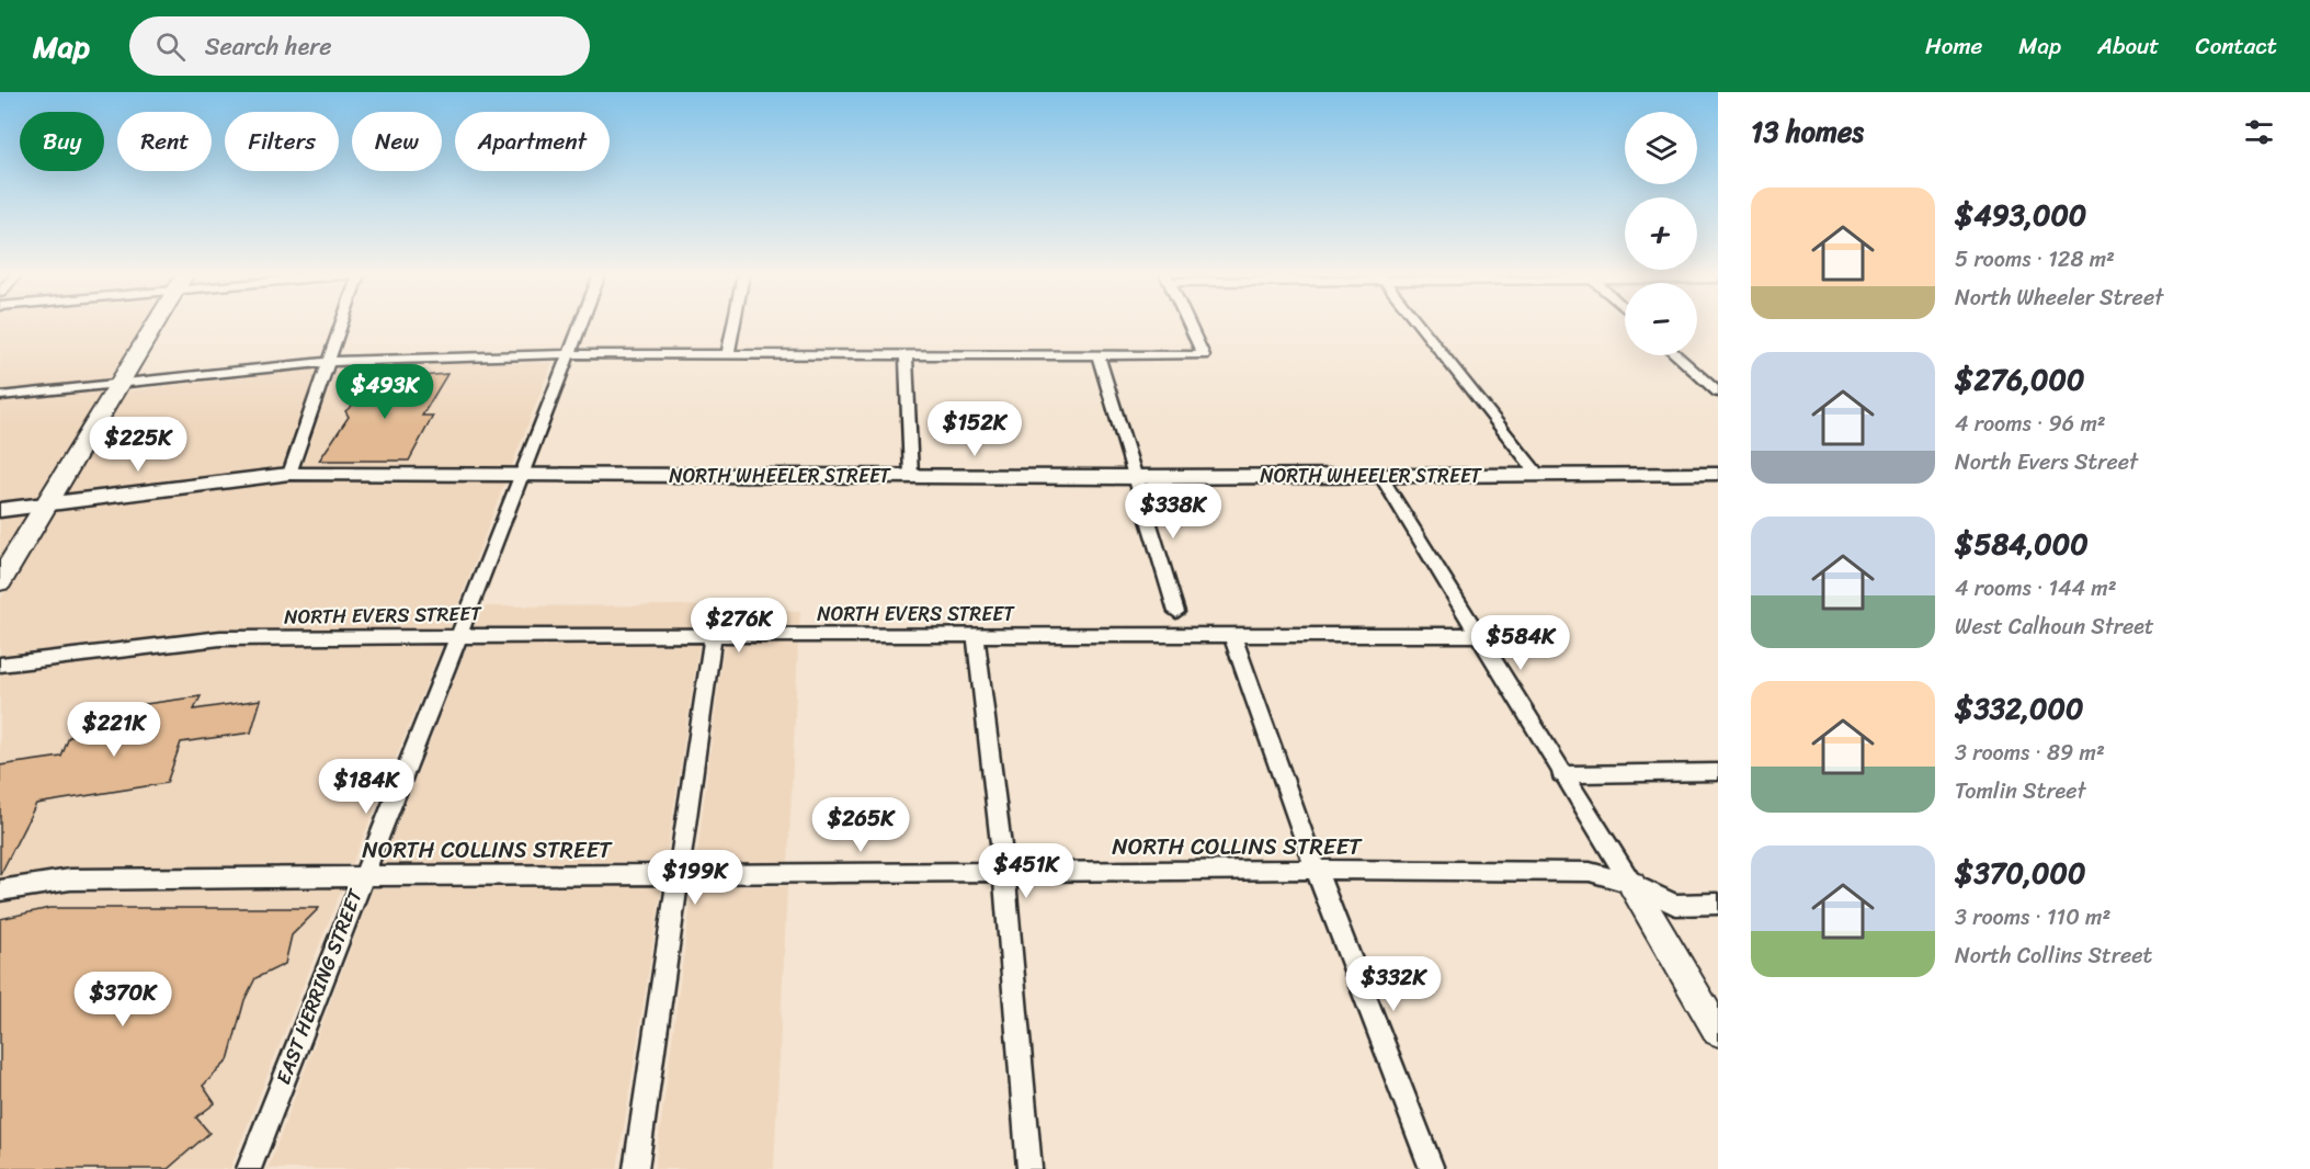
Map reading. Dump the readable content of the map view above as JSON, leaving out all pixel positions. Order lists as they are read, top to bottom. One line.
{"streets":{"main road":["NORTH WHEELER STREET"],"street":["NORTH EVERS STREET","NORTH COLLINS STREET","EAST HERRING STREET"]},"crossings":[["NORTH WHEELER STREET","EAST HERRING STREET"],["NORTH EVERS STREET","EAST HERRING STREET"],["NORTH COLLINS STREET","EAST HERRING STREET"]],"page":{"header":"Map","search":"Search here","nav":["Home","Map","About","Contact"],"heading":"13 homes","map_buttons":["+","−"],"chip":["Buy","Rent","Filters","New","Apartment"],"list":[{"name":"$493,000","note":"5 rooms · 128 m² · North Wheeler Street"},{"name":"$276,000","note":"4 rooms · 96 m² · North Evers Street"},{"name":"$584,000","note":"4 rooms · 144 m² · West Calhoun Street"},{"name":"$332,000","note":"3 rooms · 89 m² · Tomlin Street"},{"name":"$370,000","note":"3 rooms · 110 m² · North Collins Street"}],"price":["$493K","$152K","$225K","$338K","$276K","$584K","$221K","$184K","$265K","$451K","$199K","$332K","$370K"]}}
